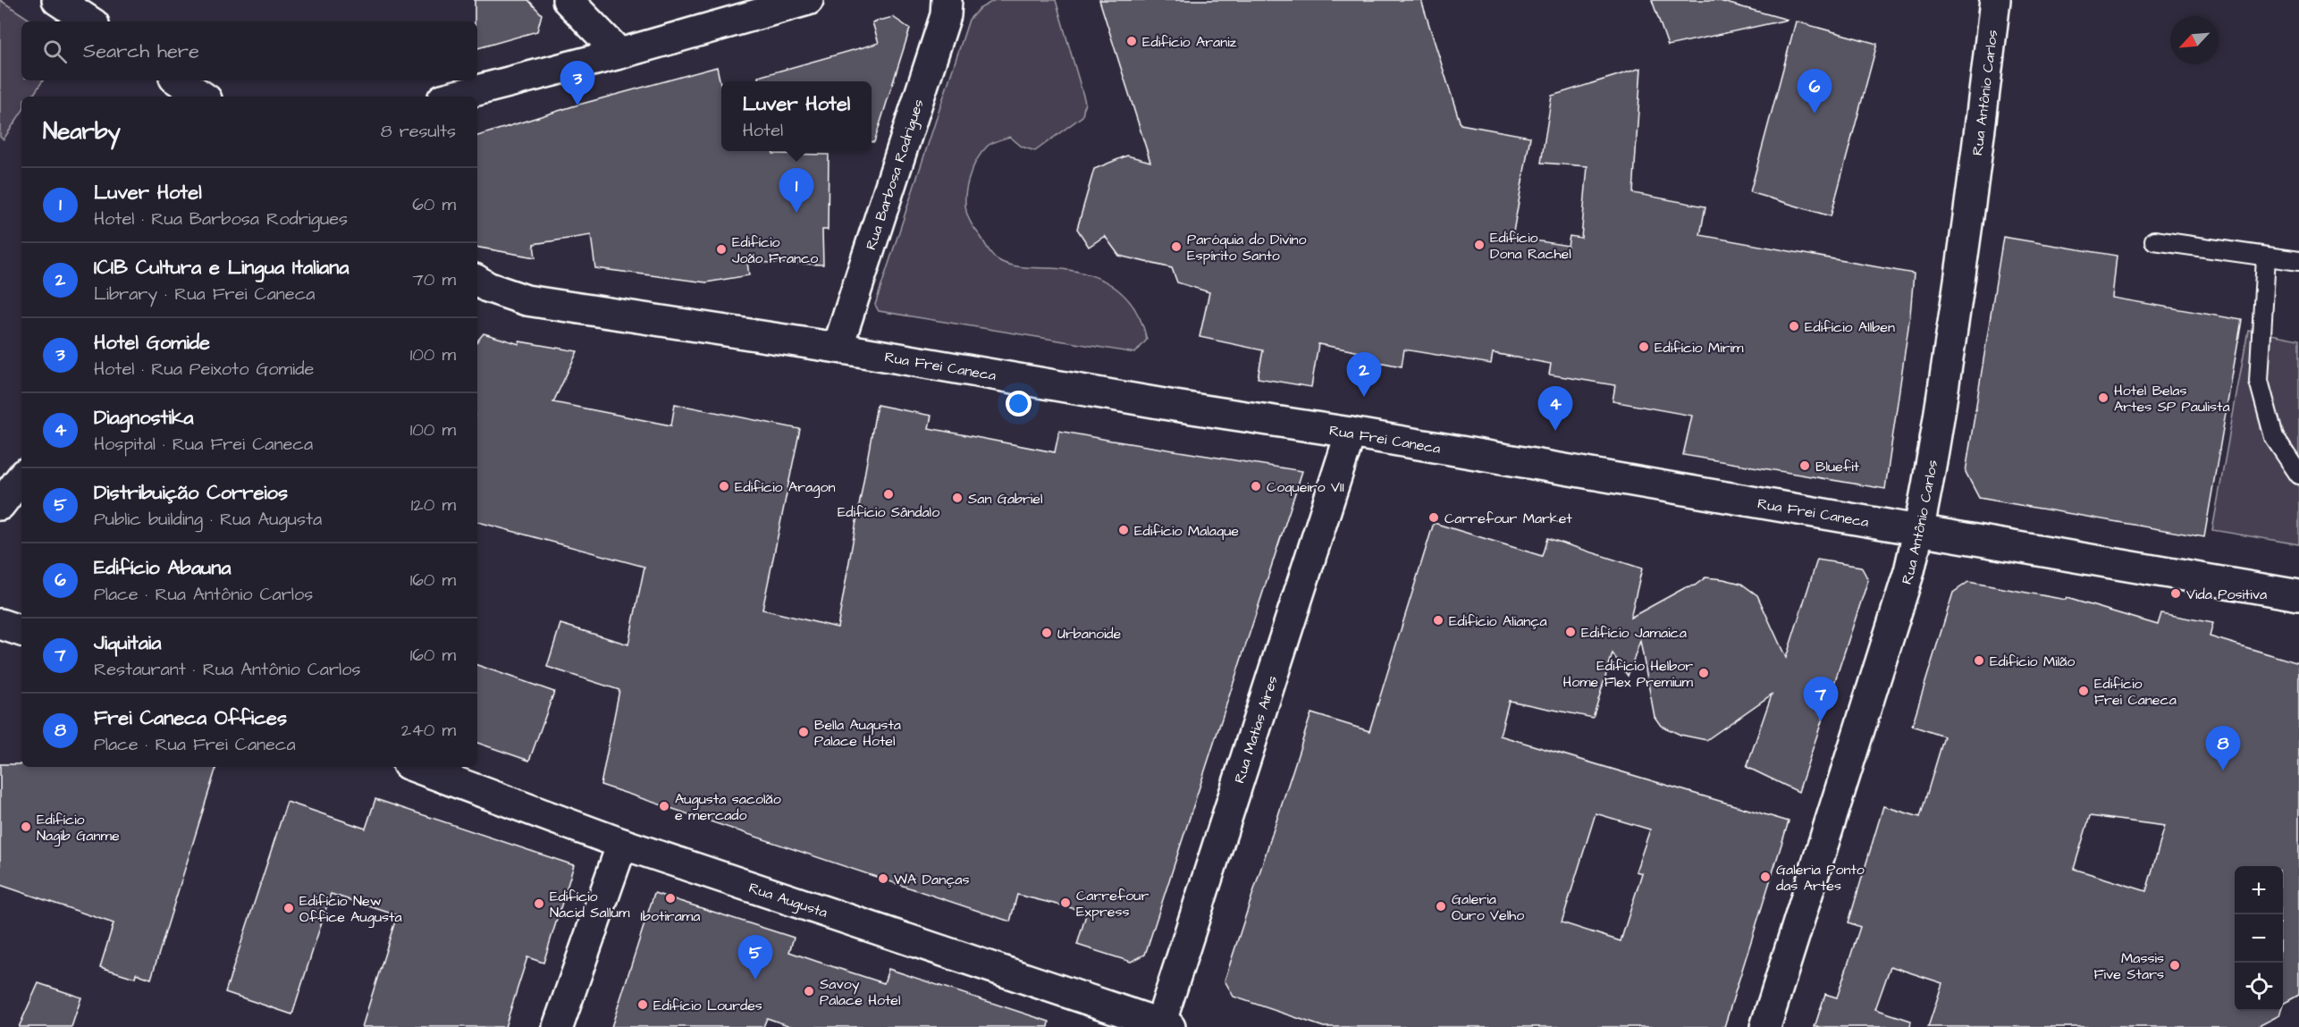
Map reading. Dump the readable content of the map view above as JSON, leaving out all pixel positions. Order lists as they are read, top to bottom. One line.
{"streets":{"street":["Rua Antônio Carlos","Rua Barbosa Rodrigues","Rua Frei Caneca","Rua Matias Aires","Rua Augusta"]},"crossings":[["Rua Antônio Carlos","Rua Frei Caneca"],["Rua Barbosa Rodrigues","Rua Frei Caneca"],["Rua Frei Caneca","Rua Matias Aires"],["Rua Matias Aires","Rua Augusta"]],"places":["Edifício Araniz","Edifício Dona Rachel","Paróquia do Divino Espírito Santo","Edifício João Franco","Edifício Allben","Edifício Mirim","Hotel Belas Artes SP Paulista","Bluefit","Edifício Aragon","Coqueiro VII","Edifício Sândalo","San Gabriel","Carrefour Market","Edifício Malaque","Vida Positiva","Edifício Aliança","Edifício Jamaica","Urbanoide","Edifício Milão","Edifício Helbor Home Flex Premium","Edifício Frei Caneca","Bella Augusta Palace Hotel","Augusta sacolão e mercado","Edifício Nagib Ganme","Galeria Ponto das Artes","WA Danças","Ibotirama","Carrefour Express","Edifício Nacid Sallum","Galeria Ouro Velho","Edifício New Office Augusta","Massis Five Stars","Savoy Palace Hotel","Edifício Lourdes"],"north":"bottom left","page":{"search":"Search here","pins":["3","6","1","2","4","7","8","5"],"popup":["Luver Hotel","Hotel"],"heading":["Nearby","8 results"],"list":[{"mark":"1","name":"Luver Hotel","note":"Hotel · Rua Barbosa Rodrigues","value":"60 m"},{"mark":"2","name":"ICIB Cultura e Lingua Italiana","note":"Library · Rua Frei Caneca","value":"70 m"},{"mark":"3","name":"Hotel Gomide","note":"Hotel · Rua Peixoto Gomide","value":"100 m"},{"mark":"4","name":"Diagnostika","note":"Hospital · Rua Frei Caneca","value":"100 m"},{"mark":"5","name":"Distribuição Correios","note":"Public building · Rua Augusta","value":"120 m"},{"mark":"6","name":"Edifício Abauna","note":"Place · Rua Antônio Carlos","value":"160 m"},{"mark":"7","name":"Jiquitaia","note":"Restaurant · Rua Antônio Carlos","value":"160 m"},{"mark":"8","name":"Frei Caneca Offices","note":"Place · Rua Frei Caneca","value":"240 m"}],"map_buttons":["+","−"]}}
